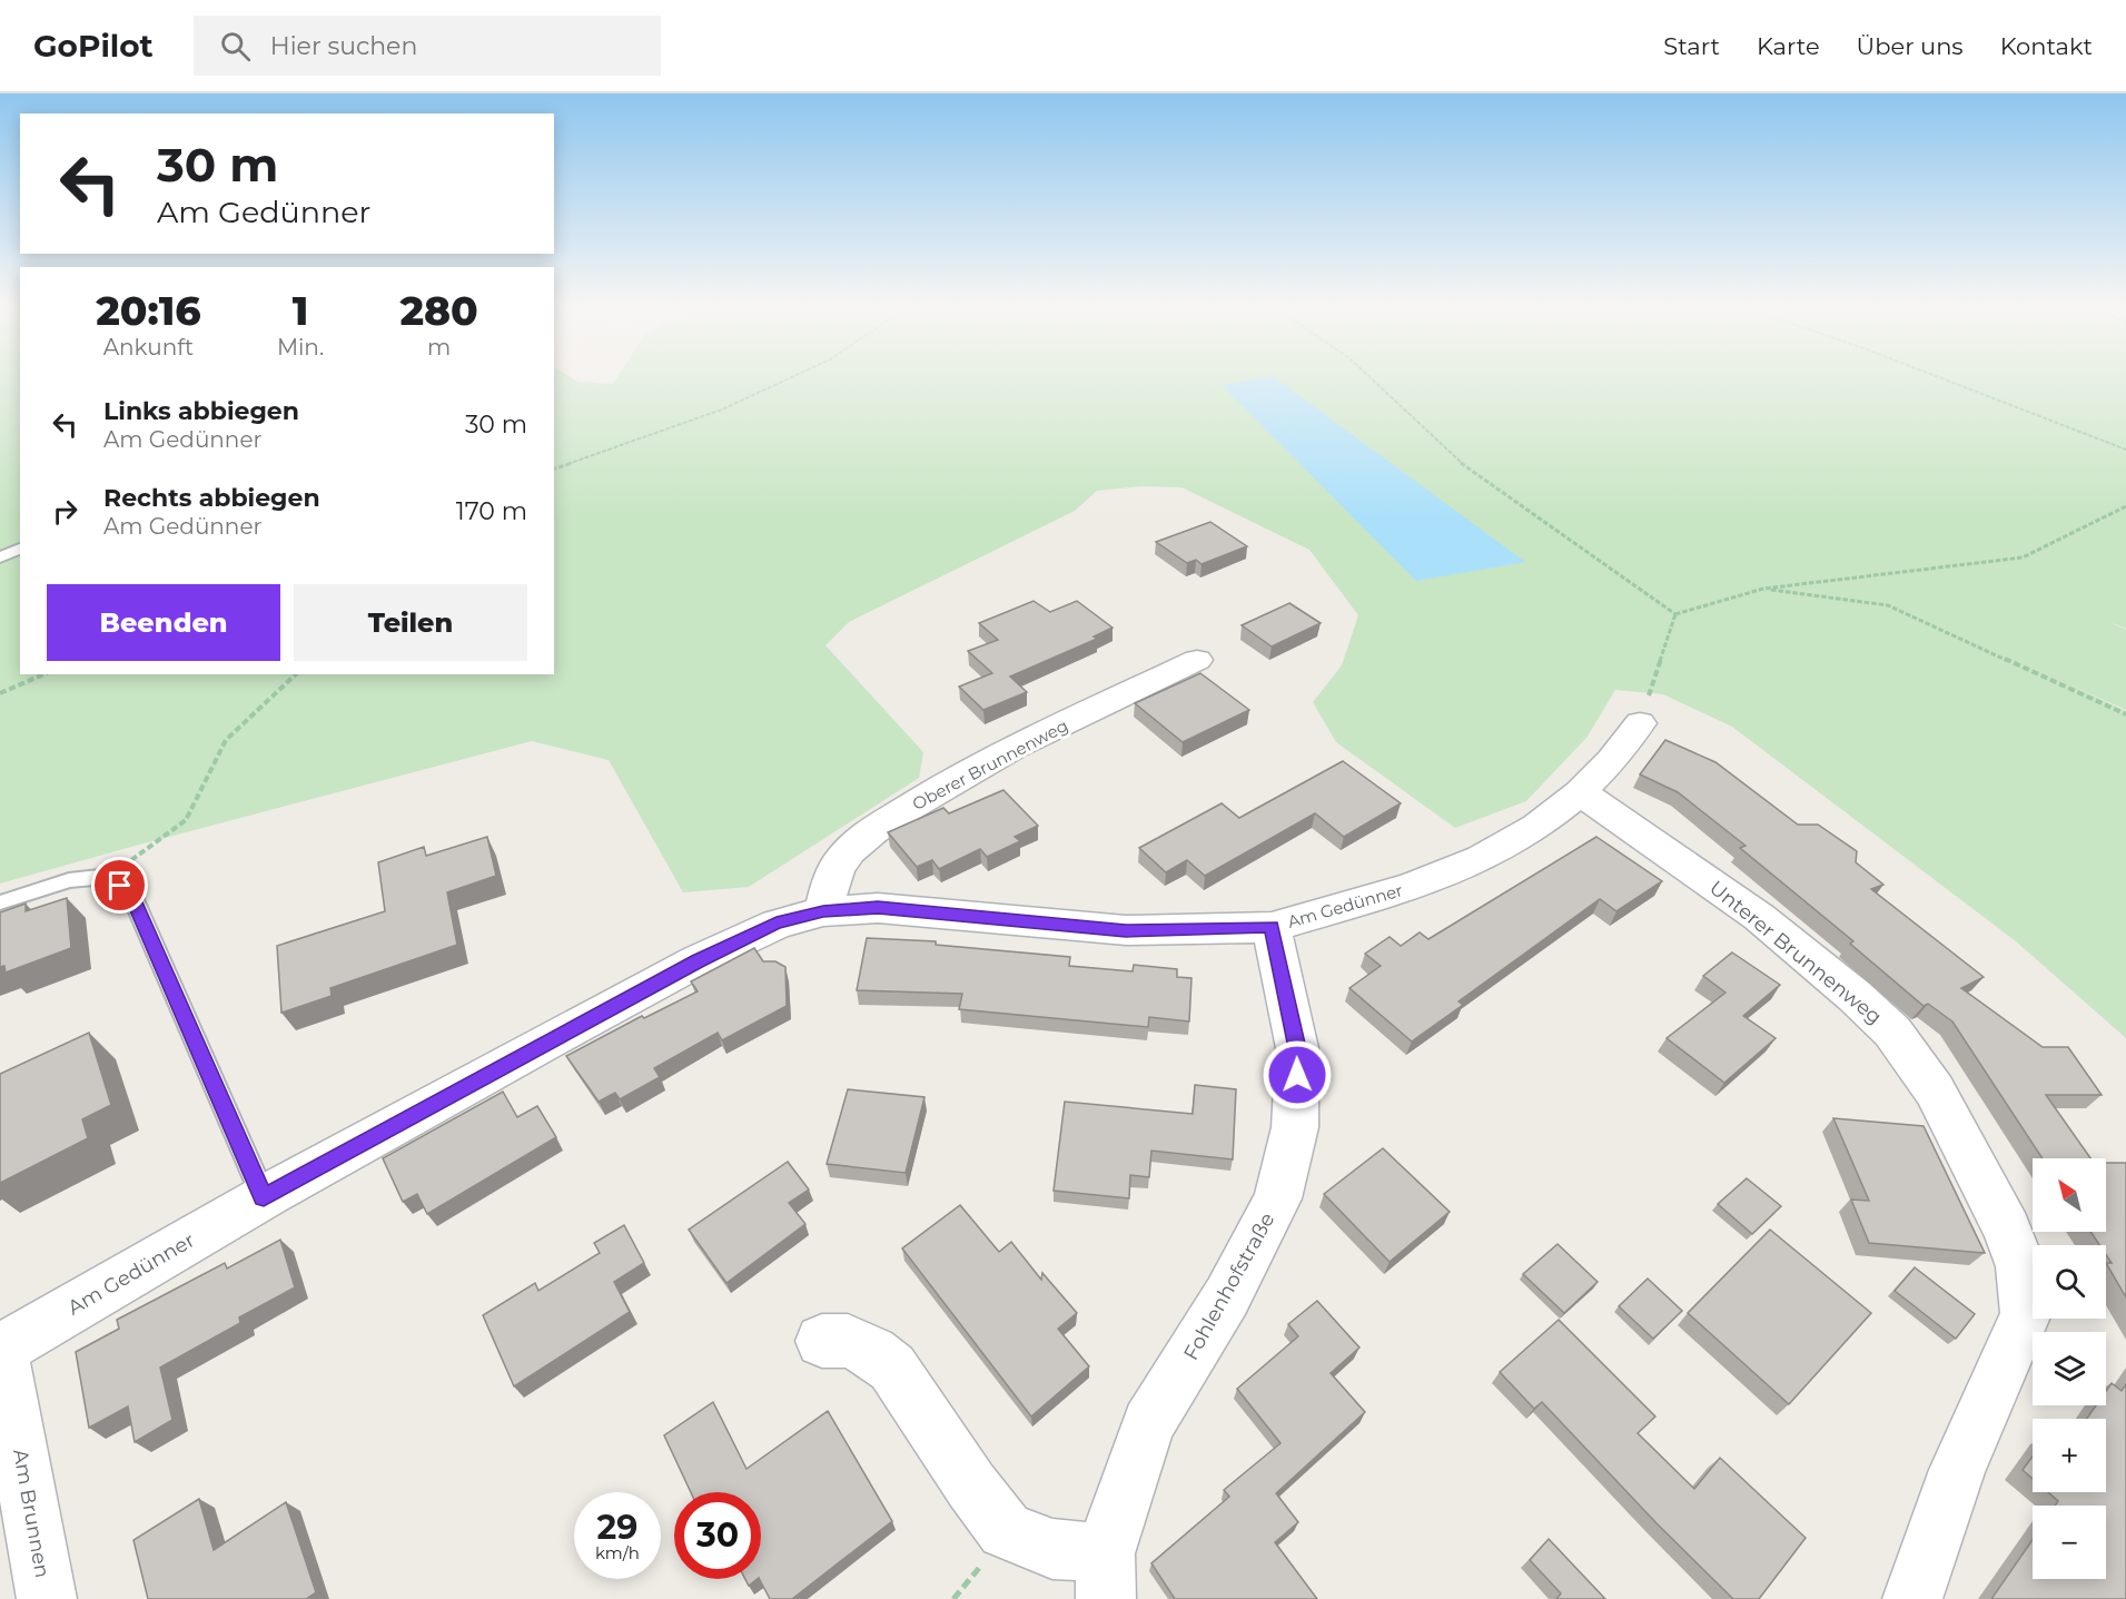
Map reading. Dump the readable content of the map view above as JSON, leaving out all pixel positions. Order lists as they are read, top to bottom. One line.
{"streets":{"street":["Oberer Brunnenweg","Am Gedünner","Unterer Brunnenweg","Fohlenhofstraße","Am Brunnen"]},"crossings":[["Oberer Brunnenweg","Am Gedünner"],["Am Gedünner","Unterer Brunnenweg"],["Am Gedünner","Fohlenhofstraße"],["Am Gedünner","Am Brunnen"]],"north":"top left","page":{"header":"GoPilot","search":"Hier suchen","nav":["Start","Karte","Über uns","Kontakt"],"turn":["30 m","Am Gedünner"],"eta":["20:16","Ankunft","1","Min.","280","m"],"list":[{"name":"Links abbiegen","note":"Am Gedünner","value":"30 m"},{"name":"Rechts abbiegen","note":"Am Gedünner","value":"170 m"}],"buttons":["Beenden","Teilen"],"map_buttons":["+","−"],"speed":"29 km/h","limit":"30"}}
